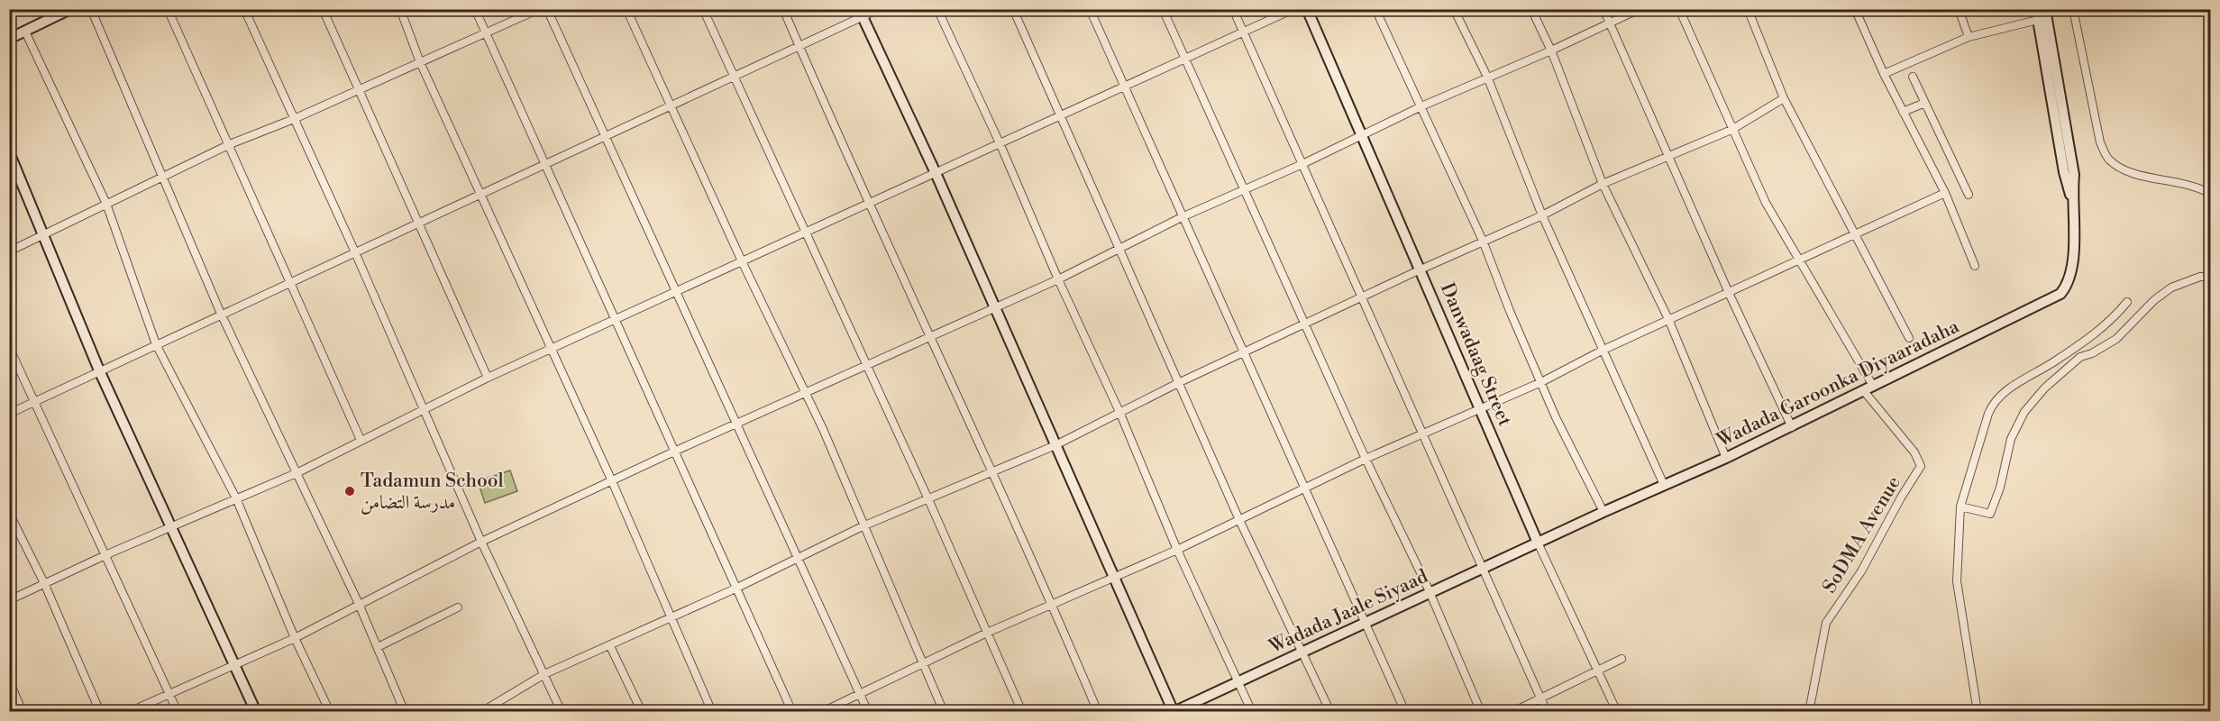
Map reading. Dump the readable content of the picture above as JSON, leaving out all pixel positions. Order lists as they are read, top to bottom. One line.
{"streets":{"street":["Danwadaag Street","Wadada Garoonka Diyaaradaha","SoDMA Avenue","Wadada Jaale Siyaad"]},"crossings":[["Danwadaag Street","Wadada Garoonka Diyaaradaha"],["Danwadaag Street","Wadada Jaale Siyaad"],["Wadada Garoonka Diyaaradaha","SoDMA Avenue"],["Wadada Garoonka Diyaaradaha","Wadada Jaale Siyaad"]],"places":["Tadamun School مدرسة التضامن"]}
